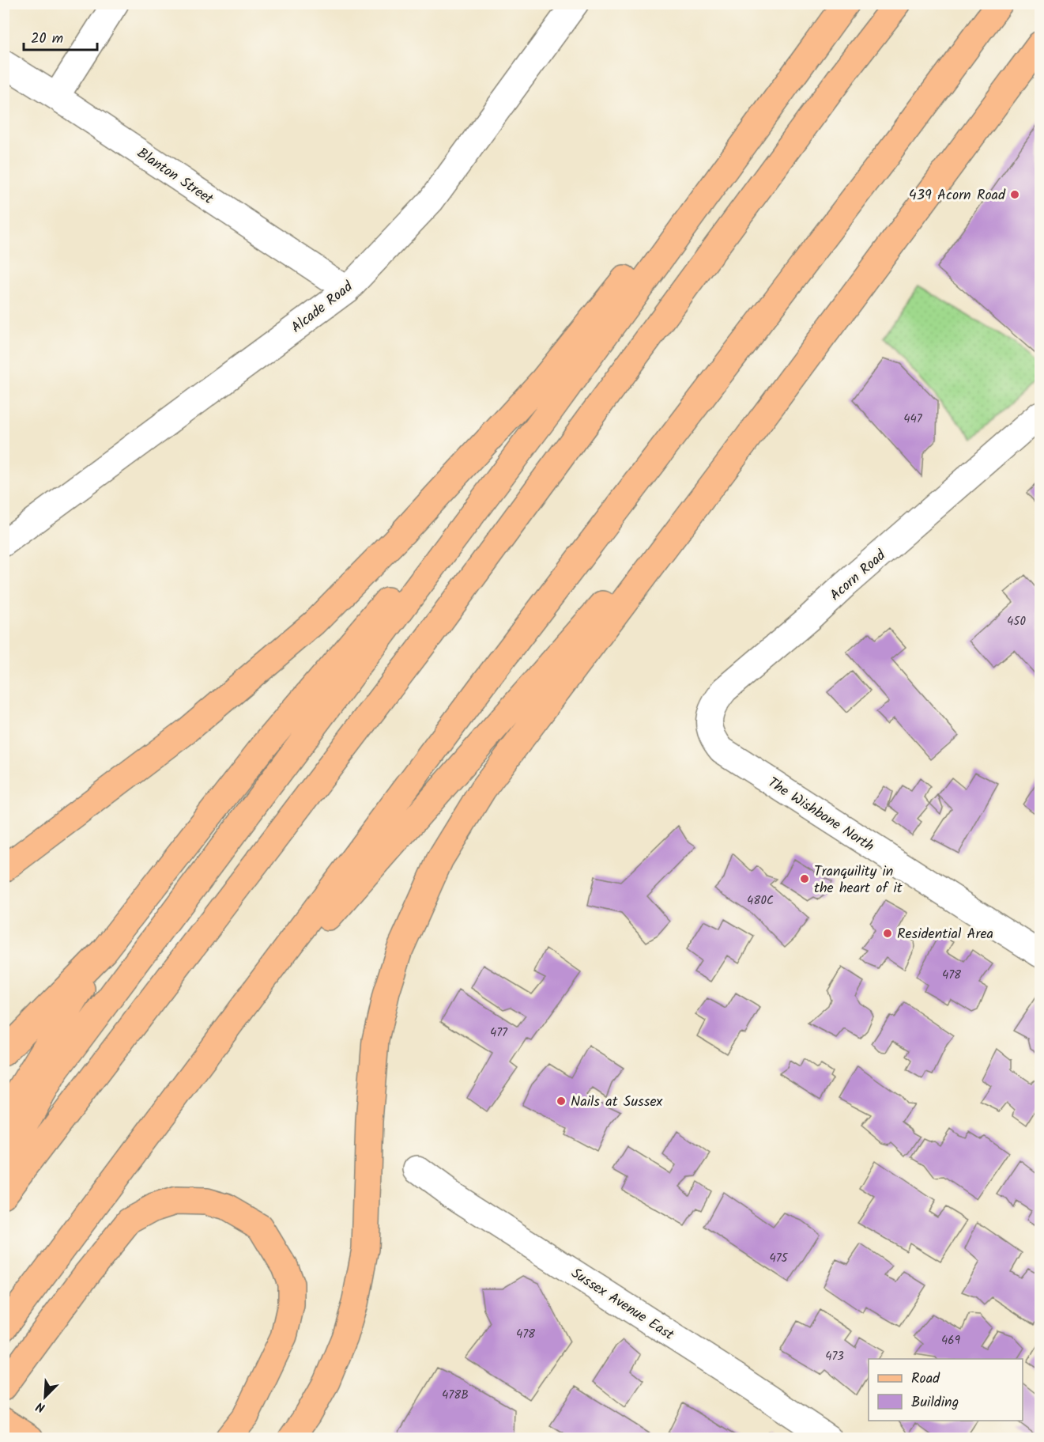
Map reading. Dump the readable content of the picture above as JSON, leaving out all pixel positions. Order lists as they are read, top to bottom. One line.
{"streets":{"street":["Blanton Street","Alcade Road","Acorn Road","The Wishbone North","Sussex Avenue East"]},"crossings":[["Blanton Street","Alcade Road"],["Acorn Road","The Wishbone North"]],"places":["439 Acorn Road","Tranquility in the heart of it","Residential Area","Nails at Sussex"],"house_numbers":["447","450","480C","478","477","475","478","469","473","478B"],"legend":["Road","Building"],"scale_bar":"20 m","north":"bottom left"}
